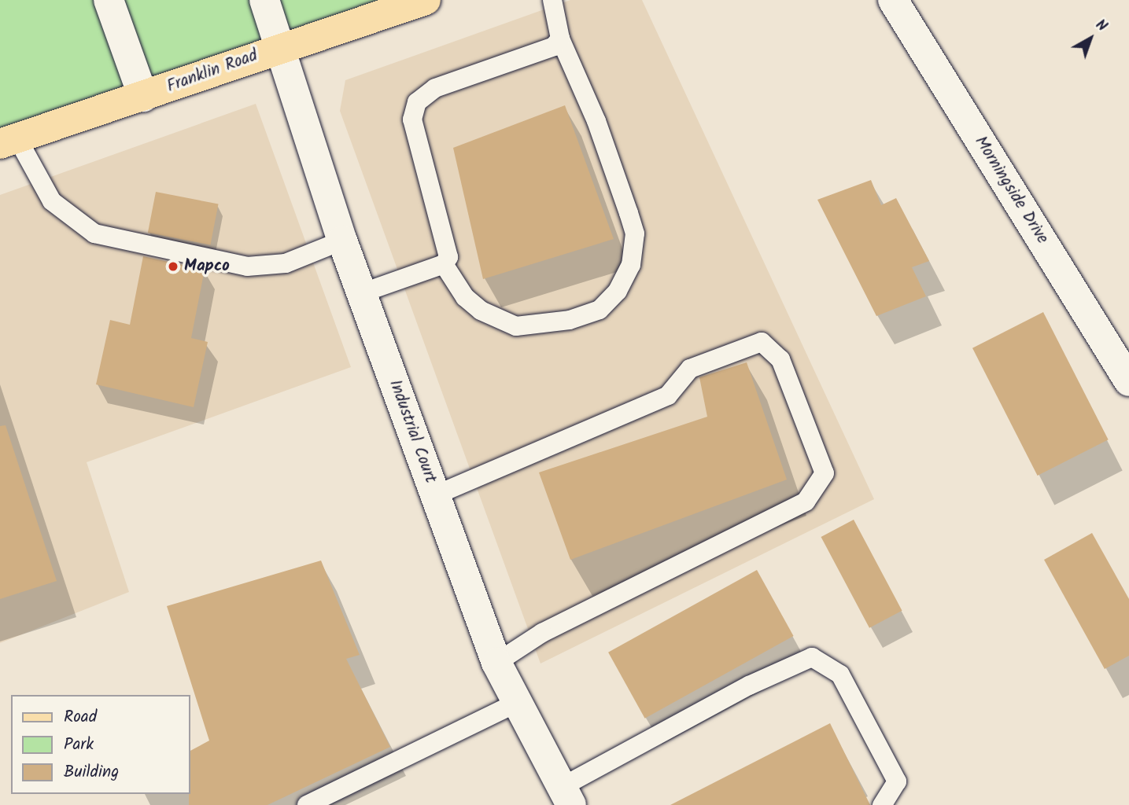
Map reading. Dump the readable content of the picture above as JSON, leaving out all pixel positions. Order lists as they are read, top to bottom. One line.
{"streets":{"main road":["Franklin Road"],"street":["Morningside Drive","Industrial Court"]},"crossings":[["Franklin Road","Industrial Court"]],"places":["Mapco"],"legend":["Road","Park","Building"],"north":"top right"}
